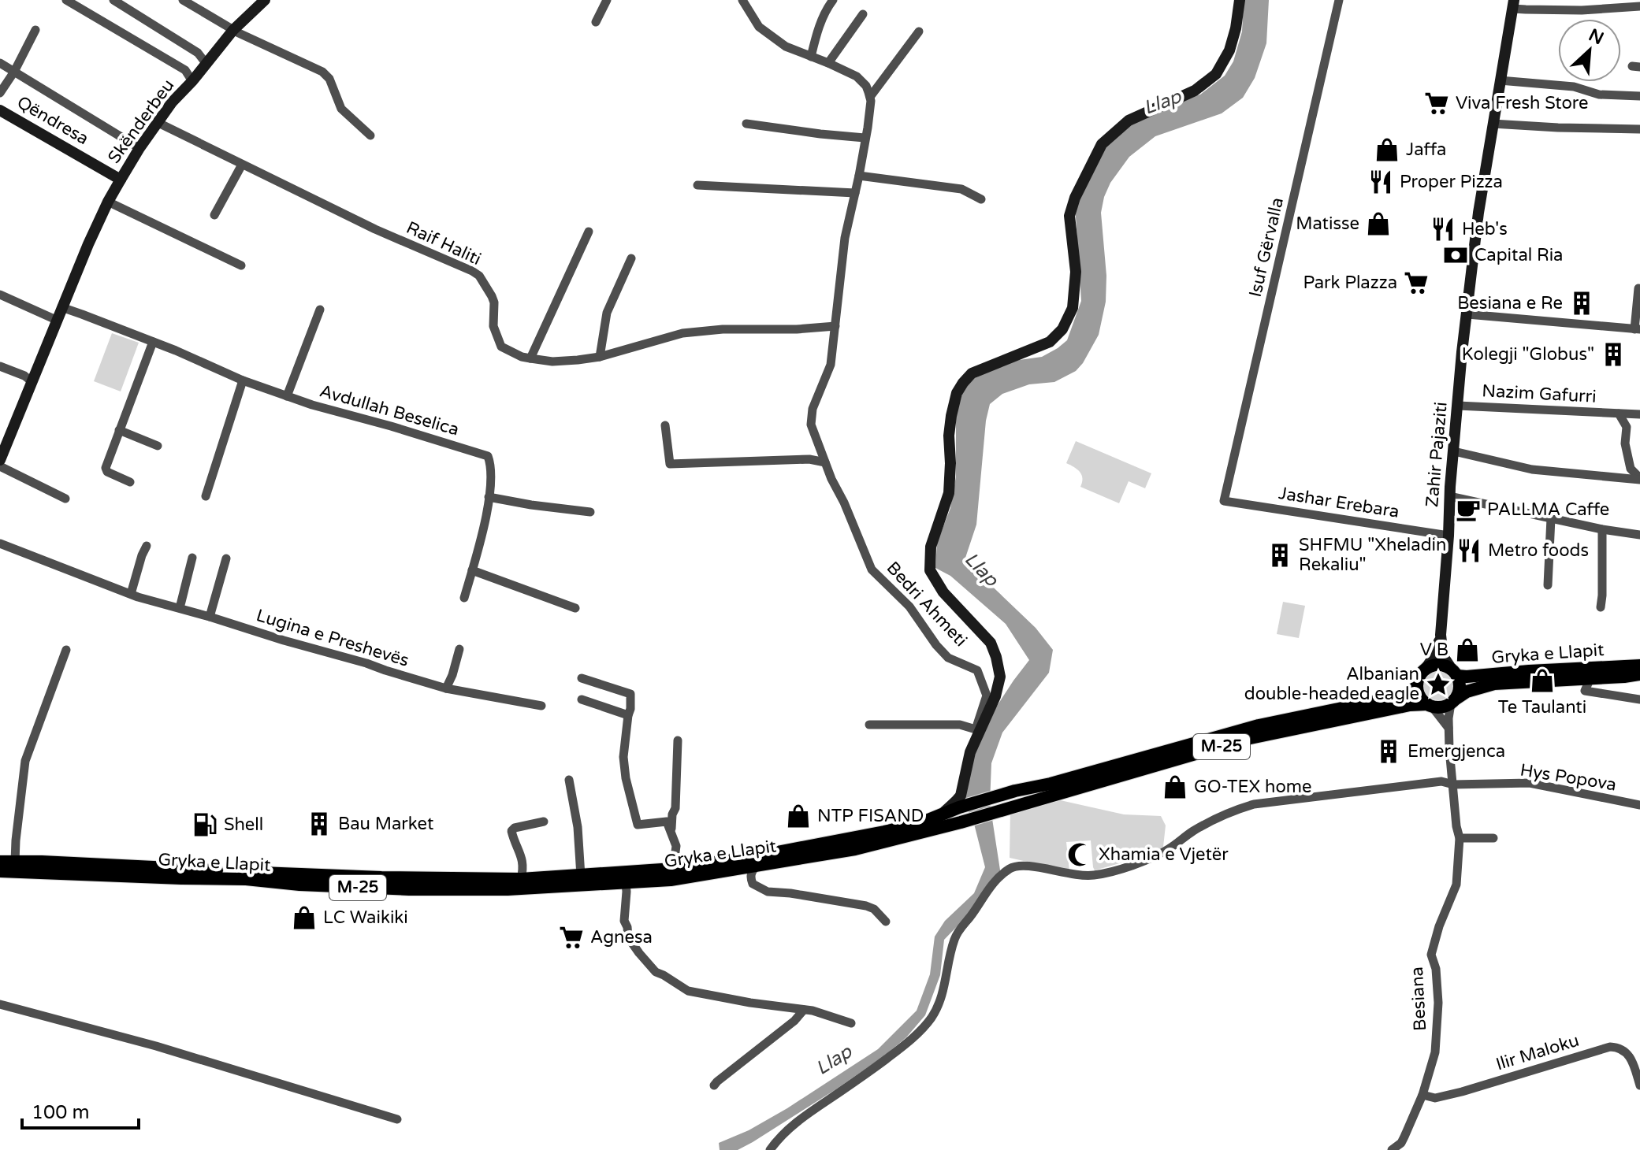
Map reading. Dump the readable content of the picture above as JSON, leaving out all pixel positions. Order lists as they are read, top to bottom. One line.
{"streets":{"main road":["Qëndresa","Skënderbeu","Zahir Pajaziti","Gryka e Llapit","M-25"],"street":["Raif Haliti","Isuf Gërvalla","Nazim Gafurri","Avdullah Beselica","Jashar Erebara","Bedri Ahmeti","Lugina e Preshevës","Hys Popova","Besiana","Ilir Maloku"]},"crossings":[["Qëndresa","Skënderbeu"],["Skënderbeu","Raif Haliti"],["Skënderbeu","Avdullah Beselica"],["Raif Haliti","Bedri Ahmeti"],["Isuf Gërvalla","Jashar Erebara"],["Nazim Gafurri","Zahir Pajaziti"],["Zahir Pajaziti","Jashar Erebara"],["Zahir Pajaziti","Gryka e Llapit"],["Zahir Pajaziti","M-25"],["Zahir Pajaziti","Besiana"],["Gryka e Llapit","M-25"],["Gryka e Llapit","Besiana"],["M-25","Besiana"],["Hys Popova","Besiana"],["Besiana","Ilir Maloku"]],"water":["Llap"],"places":{"supermarket":["Viva Fresh Store","Park Plazza","Agnesa"],"shop":["Jaffa","Matisse","V B","Te Taulanti","GO-TEX home","NTP FISAND","LC Waikiki"],"restaurant":["Proper Pizza","Heb's","Metro foods"],"bank":["Capital Ria"],"building":["Besiana e Re","Kolegji \"Globus\"","SHFMU \"Xheladin Rekaliu\"","Emergjenca","Bau Market"],"cafe":["PALLMA Caffe"],"place":["Albanian double-headed eagle"],"fuel station":["Shell"],"mosque":["Xhamia e Vjetër"]},"scale_bar":"100 m","north":"top right"}
